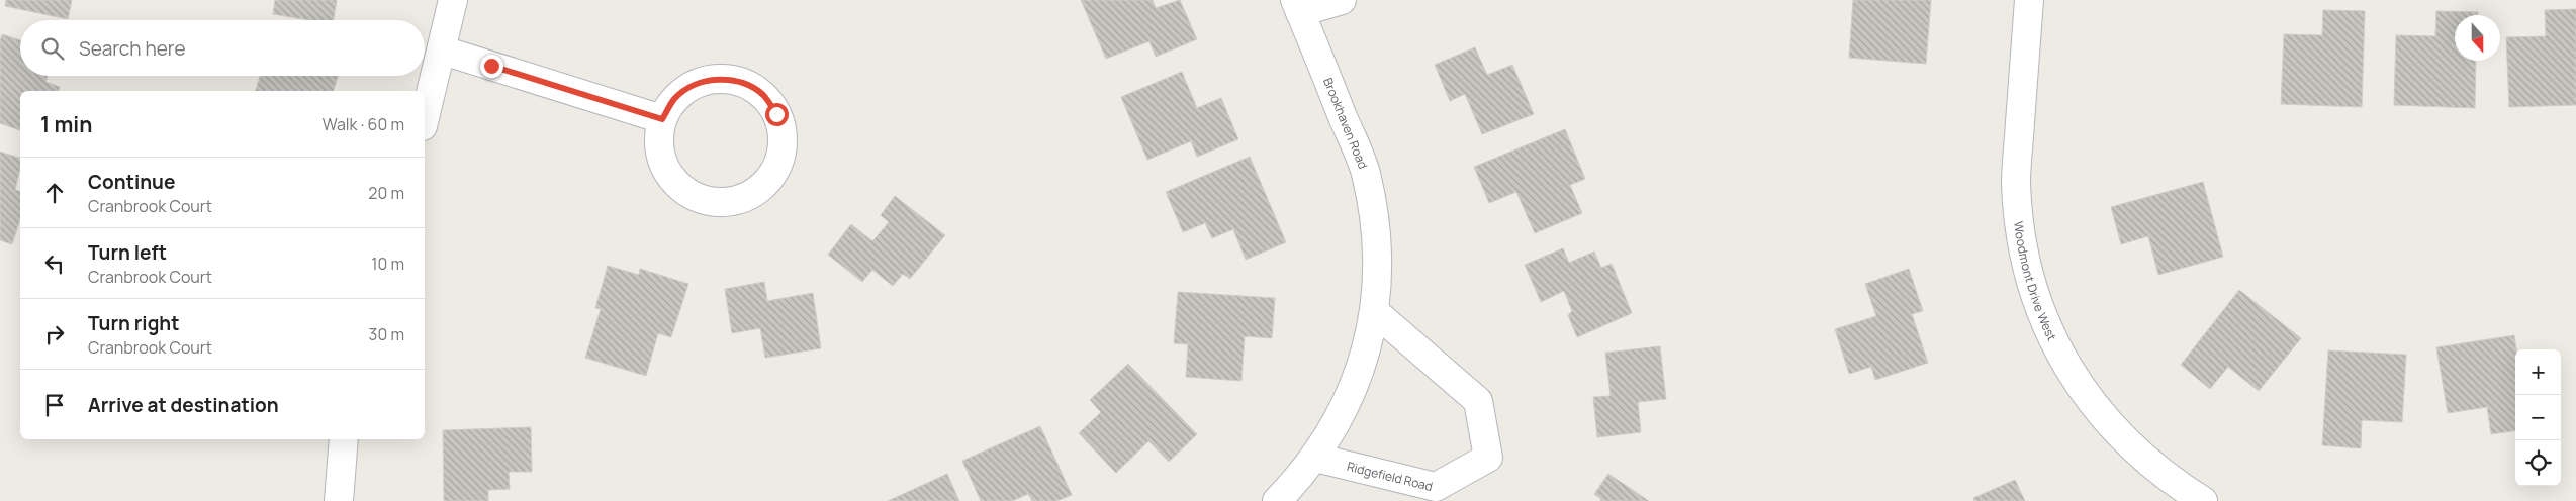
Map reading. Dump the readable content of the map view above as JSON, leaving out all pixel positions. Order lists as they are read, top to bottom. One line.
{"streets":{"street":["Brookhaven Road","Woodmont Drive West","Ridgefield Road"]},"crossings":[["Brookhaven Road","Ridgefield Road"]],"north":"bottom","page":{"search":"Search here","heading":["1 min","Walk · 60 m"],"list":[["Continue","Cranbrook Court","20 m"],["Turn left","Cranbrook Court","10 m"],["Turn right","Cranbrook Court","30 m"],"Arrive at destination"],"map_buttons":["+","−"]}}
